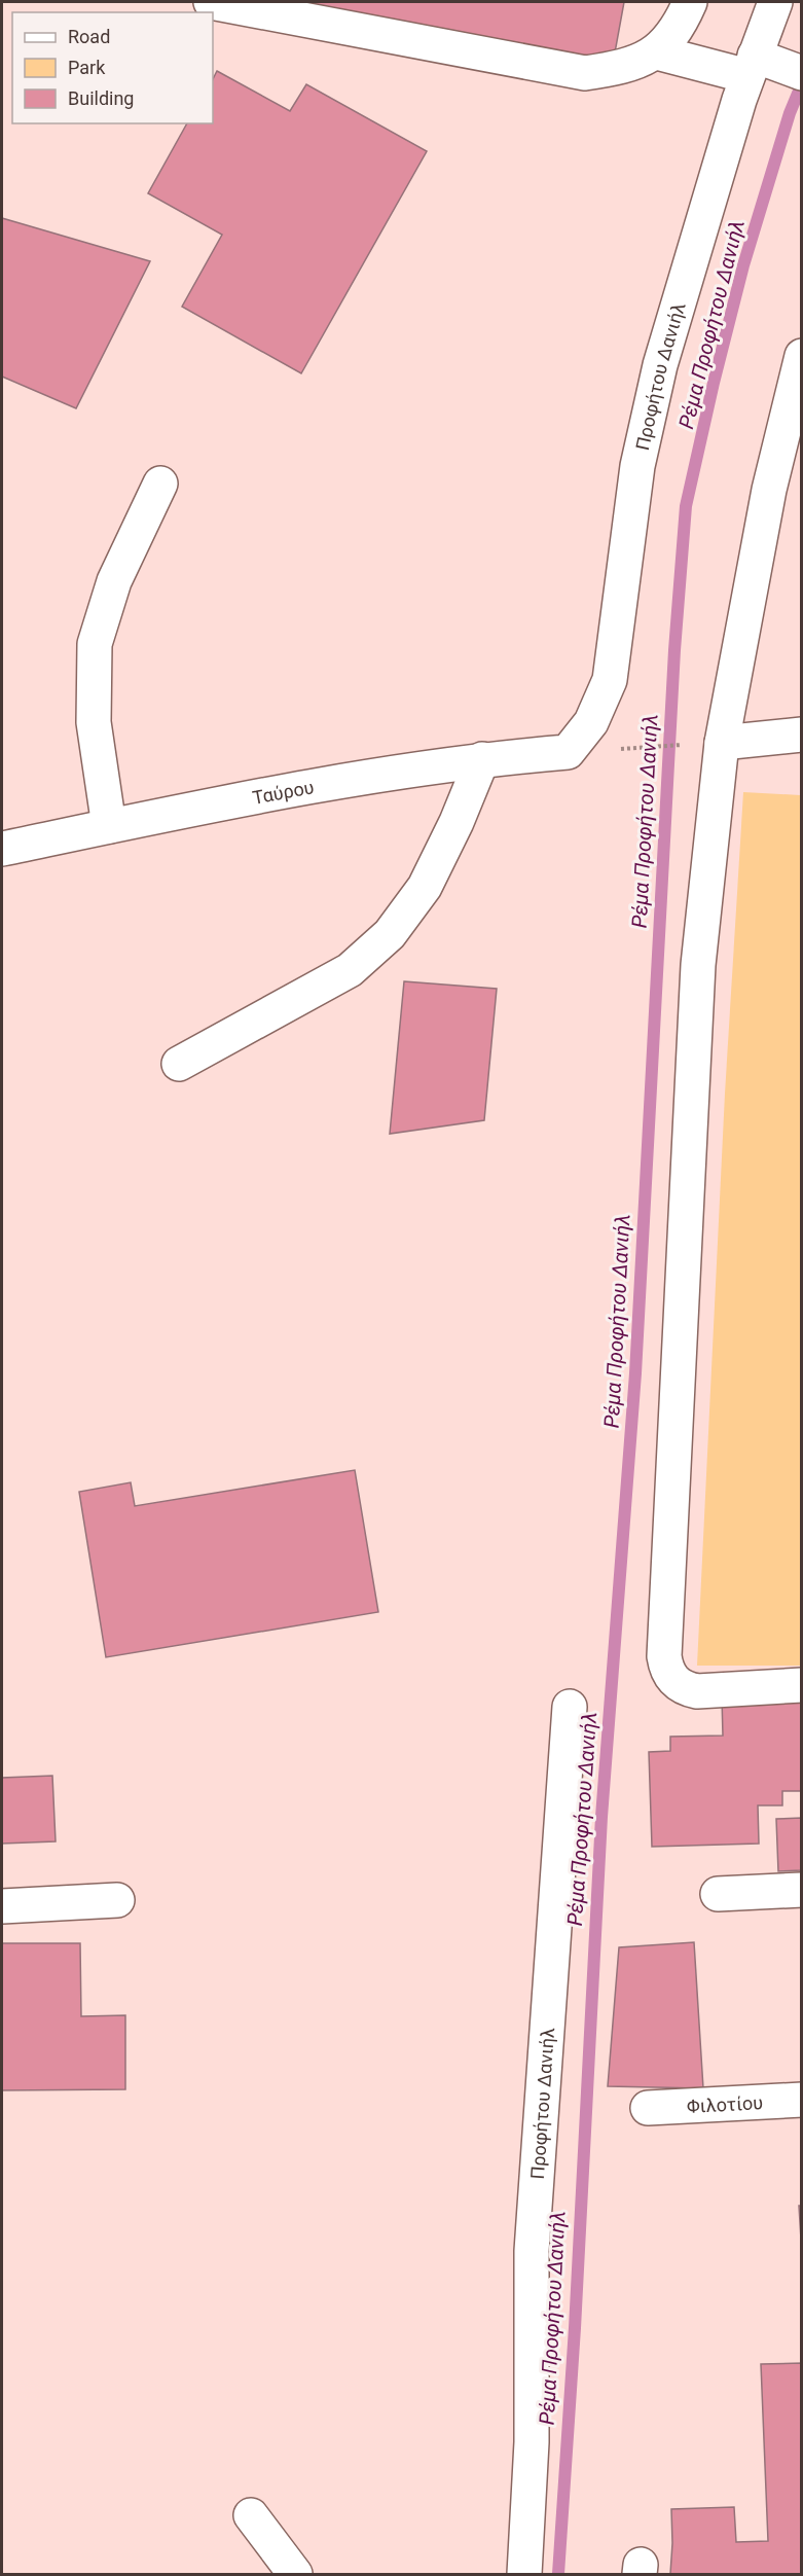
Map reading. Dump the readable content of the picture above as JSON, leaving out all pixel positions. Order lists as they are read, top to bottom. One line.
{"streets":{"street":["Προφήτου Δανιήλ","Ταύρου","Φιλοτίου"]},"crossings":[["Προφήτου Δανιήλ","Ταύρου"]],"water":["Ρέμα Προφήτου Δανιήλ"],"legend":["Road","Park","Building"]}
